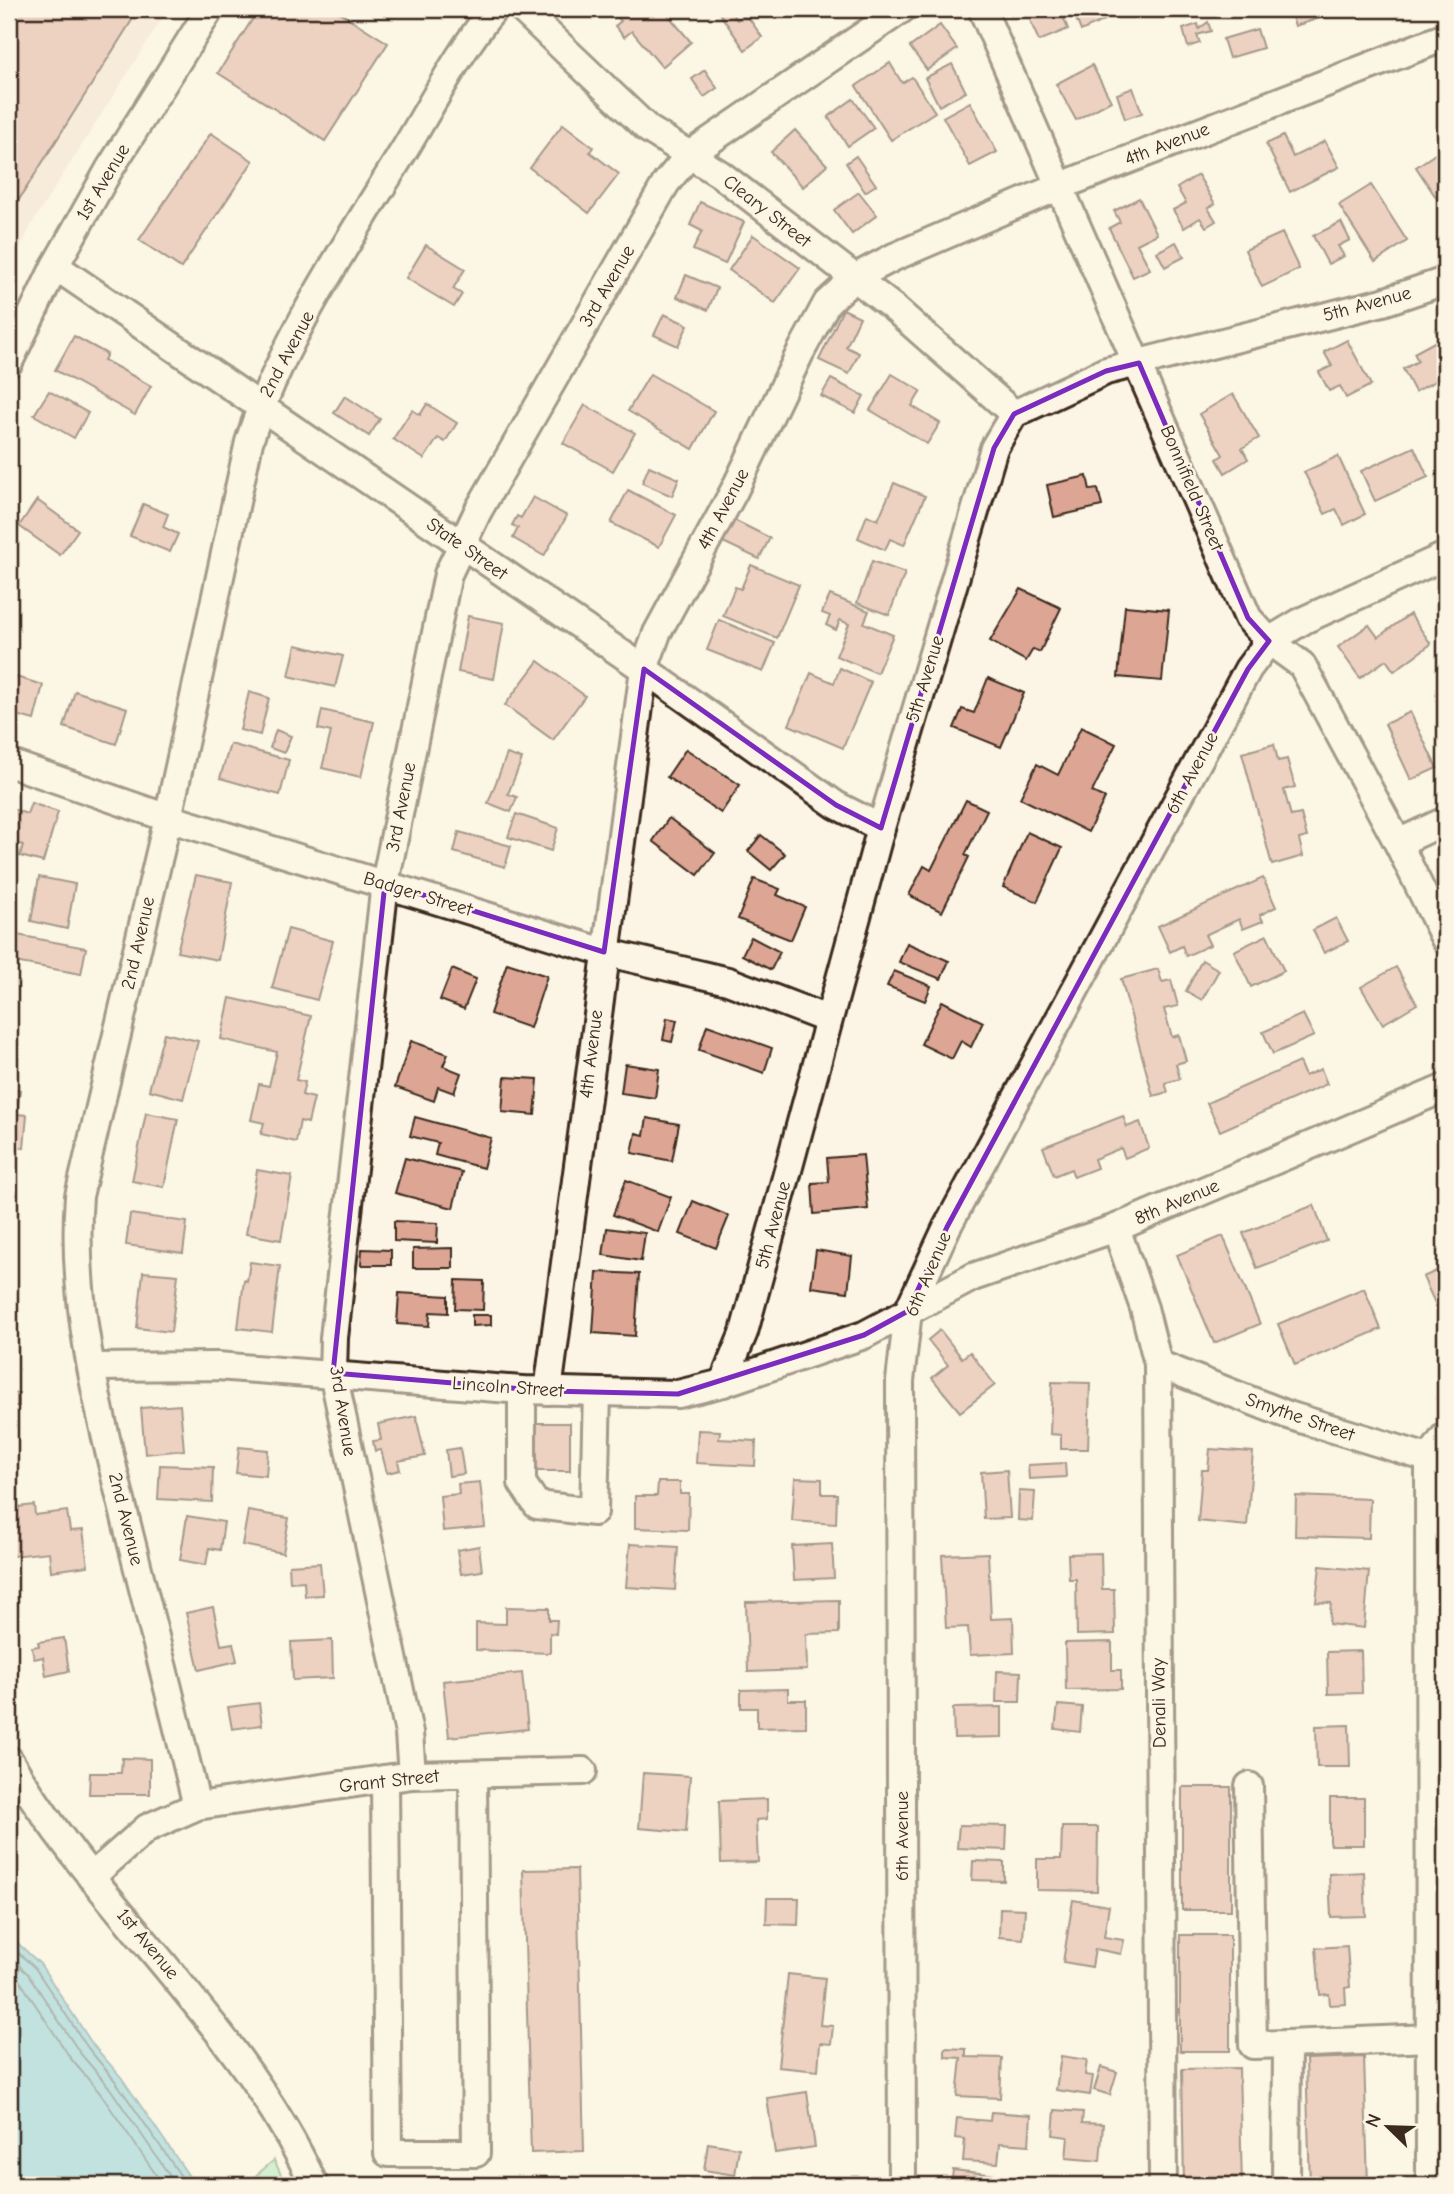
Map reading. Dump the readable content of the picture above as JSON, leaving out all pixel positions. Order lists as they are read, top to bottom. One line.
{"streets":{"street":["4th Avenue","1st Avenue","Cleary Street","3rd Avenue","5th Avenue","2nd Avenue","Bonnifield Street","State Street","6th Avenue","Badger Street","8th Avenue","Lincoln Street","Smythe Street","Denali Way","Grant Street"]},"crossings":[["4th Avenue","Cleary Street"],["4th Avenue","Bonnifield Street"],["4th Avenue","State Street"],["4th Avenue","Badger Street"],["4th Avenue","Lincoln Street"],["1st Avenue","State Street"],["Cleary Street","3rd Avenue"],["Cleary Street","5th Avenue"],["3rd Avenue","State Street"],["3rd Avenue","Badger Street"],["3rd Avenue","Lincoln Street"],["3rd Avenue","Grant Street"],["5th Avenue","Bonnifield Street"],["5th Avenue","State Street"],["5th Avenue","Badger Street"],["5th Avenue","Lincoln Street"],["2nd Avenue","State Street"],["2nd Avenue","Badger Street"],["2nd Avenue","Lincoln Street"],["2nd Avenue","Grant Street"],["Bonnifield Street","6th Avenue"],["6th Avenue","8th Avenue"],["6th Avenue","Lincoln Street"],["8th Avenue","Lincoln Street"],["8th Avenue","Denali Way"],["Smythe Street","Denali Way"]],"north":"top left"}
